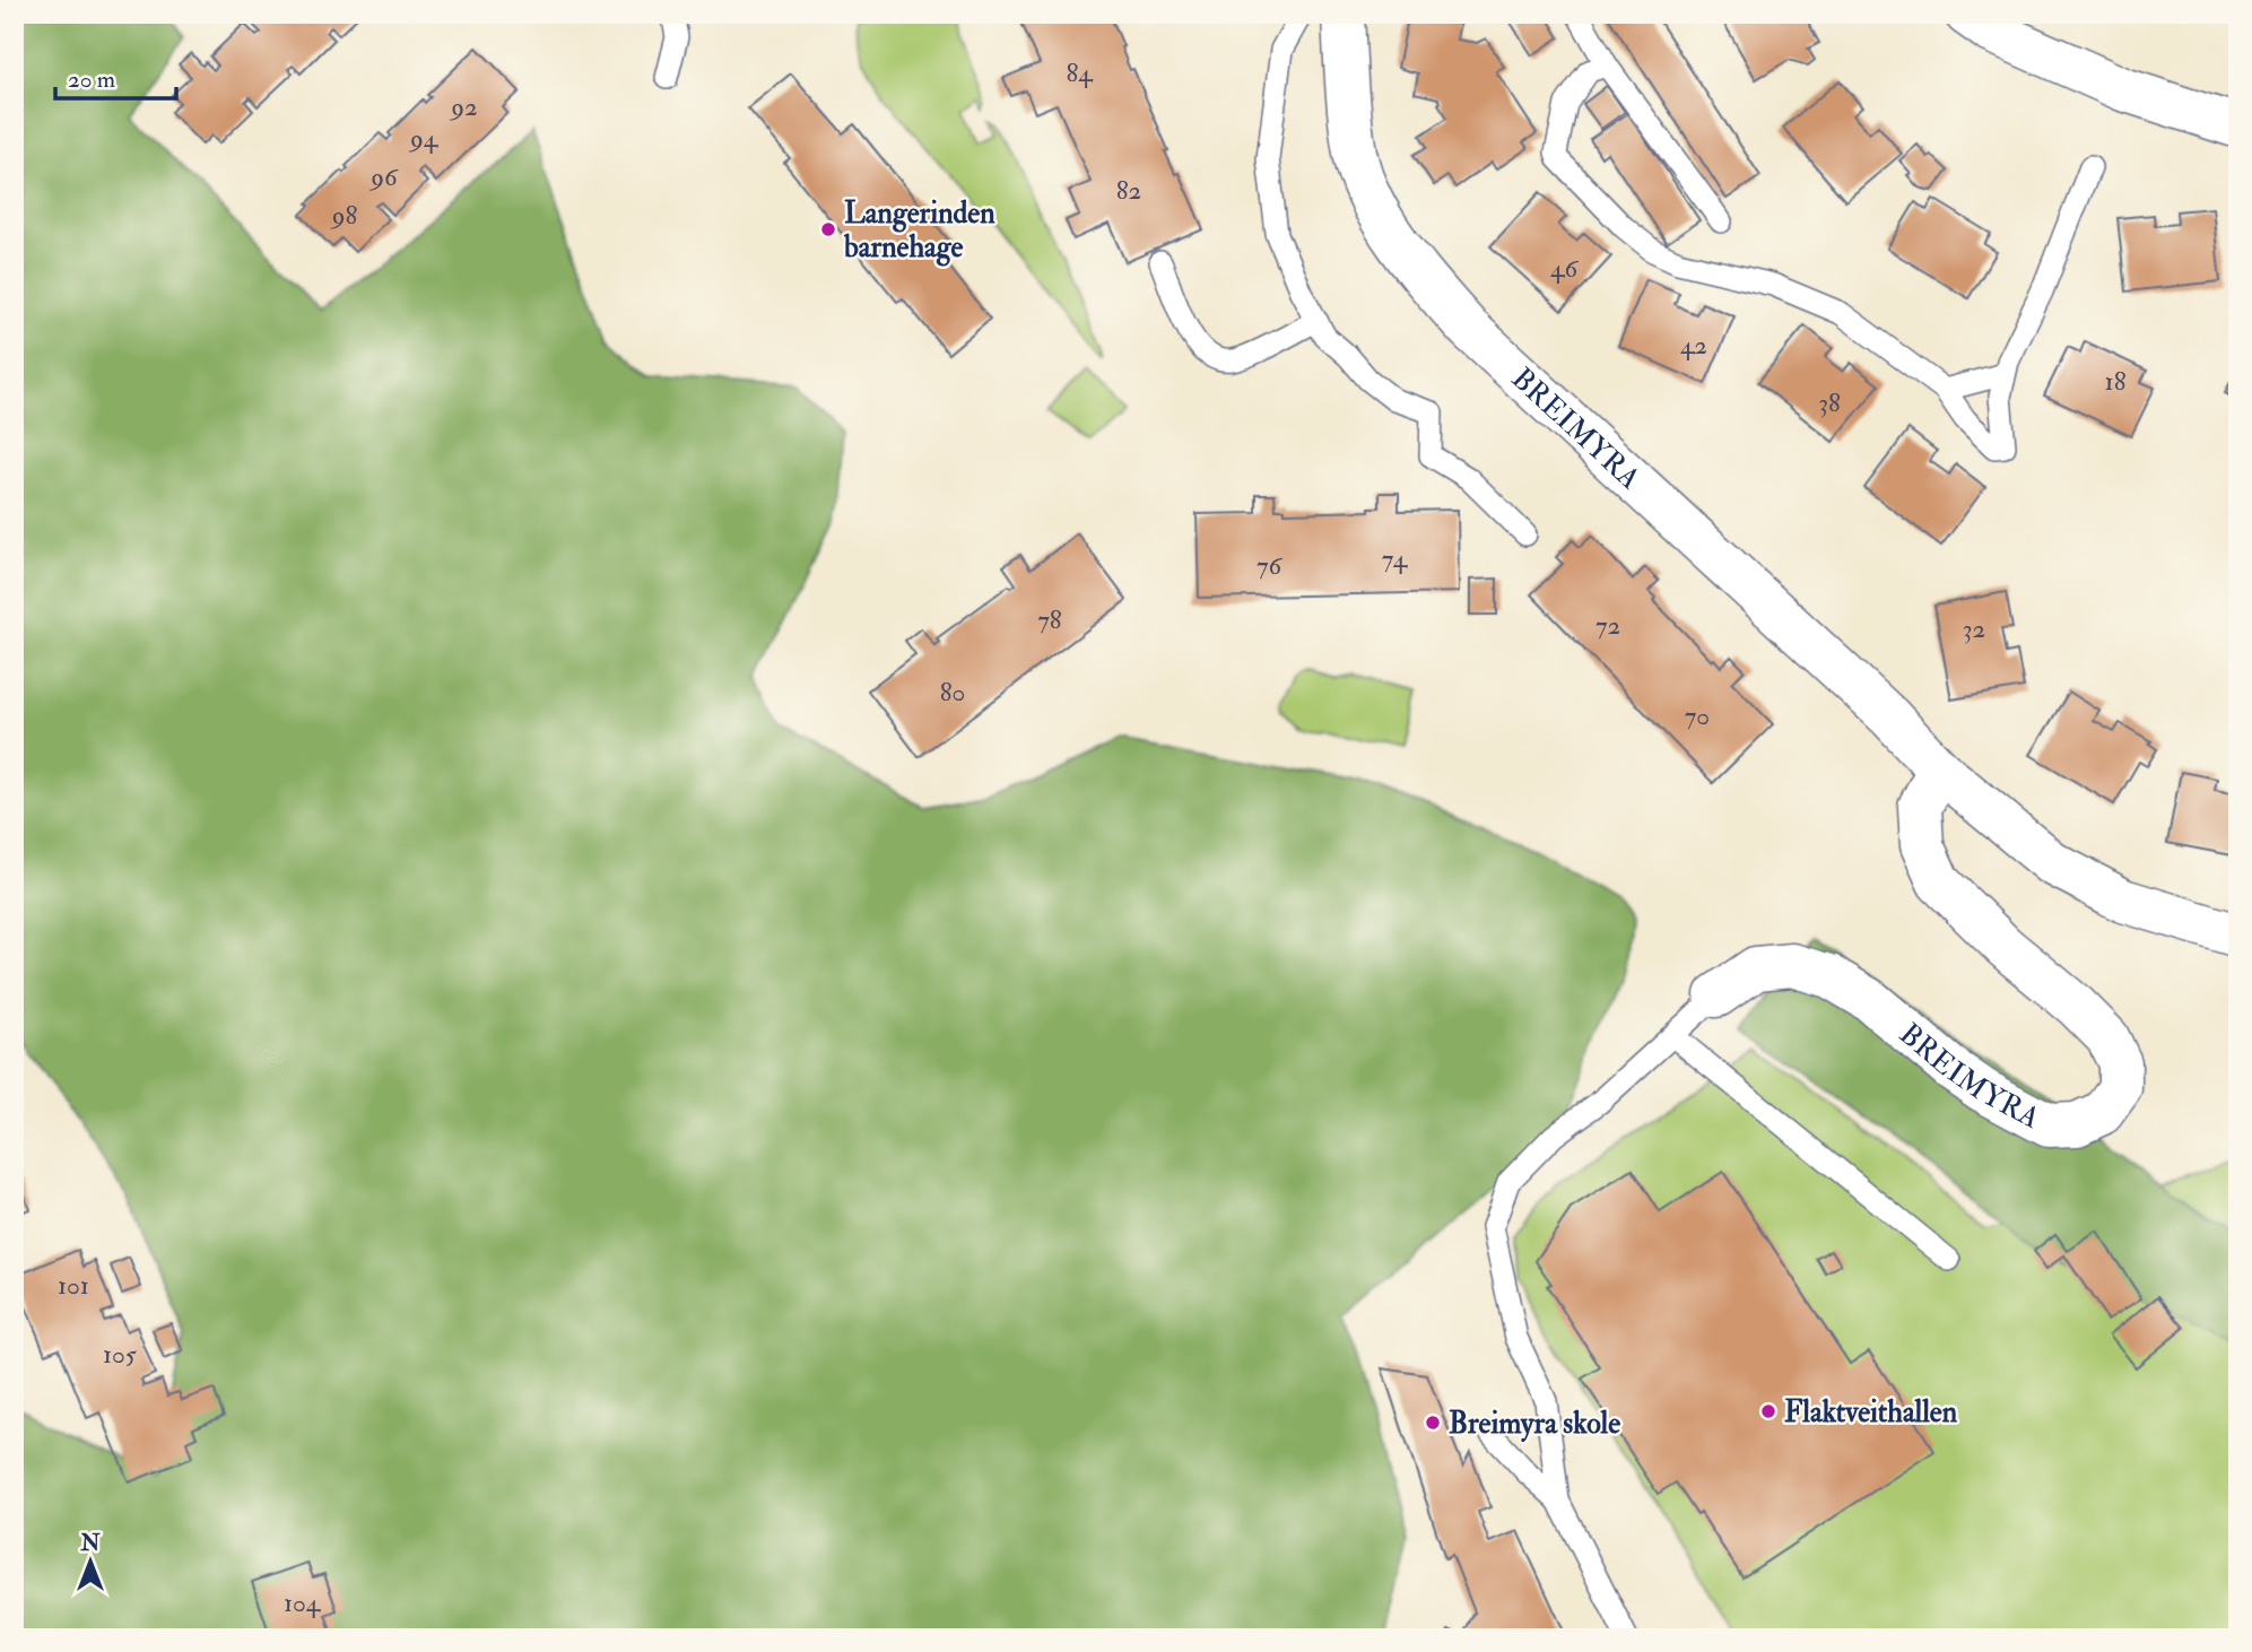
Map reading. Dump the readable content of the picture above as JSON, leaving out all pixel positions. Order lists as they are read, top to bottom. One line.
{"streets":{"street":["BREIMYRA"]},"places":["Langerinden barnehage","Flaktveithallen","Breimyra skole"],"house_numbers":["84","92","94","96","82","98","46","42","18","38","74","76","78","72","32","80","70","101","105","104"],"scale_bar":"20 m","north":"top"}
